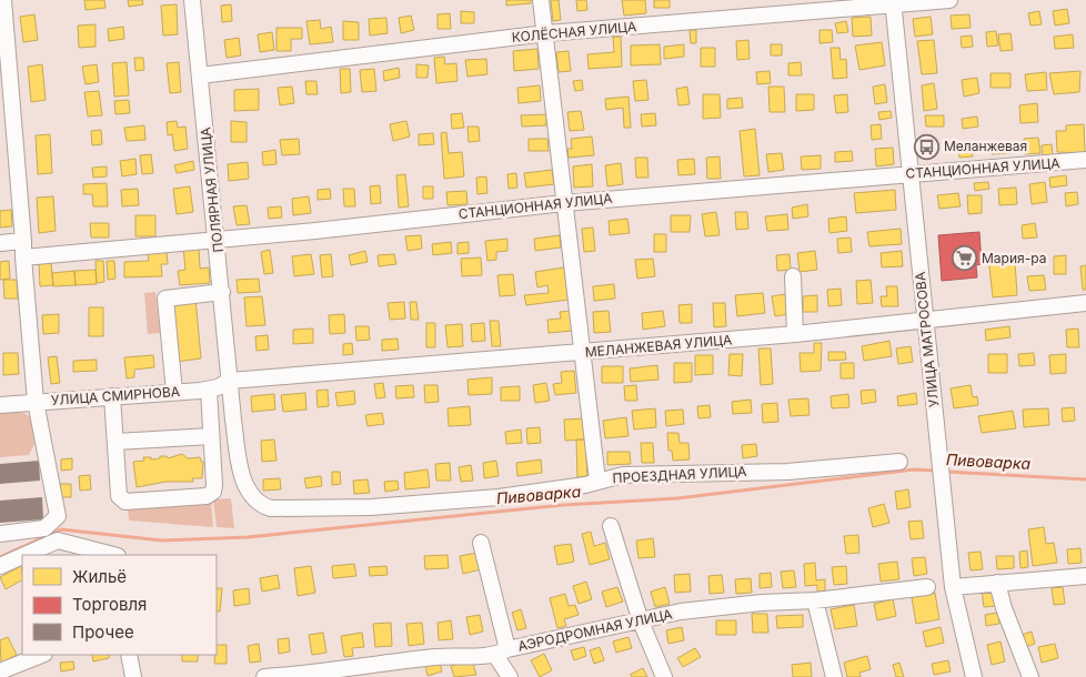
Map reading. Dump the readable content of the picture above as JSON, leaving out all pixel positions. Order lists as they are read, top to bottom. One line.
{"streets":{"street":["КОЛЁСНАЯ УЛИЦА","СТАНЦИОННАЯ УЛИЦА","ПОЛЯРНАЯ УЛИЦА","УЛИЦА МАТРОСОВА","МЕЛАНЖЕВАЯ УЛИЦА","УЛИЦА СМИРНОВА","ПРОЕЗДНАЯ УЛИЦА","АЭРОДРОМНАЯ УЛИЦА"]},"crossings":[["КОЛЁСНАЯ УЛИЦА","ПОЛЯРНАЯ УЛИЦА"],["КОЛЁСНАЯ УЛИЦА","УЛИЦА МАТРОСОВА"],["СТАНЦИОННАЯ УЛИЦА","ПОЛЯРНАЯ УЛИЦА"],["СТАНЦИОННАЯ УЛИЦА","УЛИЦА МАТРОСОВА"],["ПОЛЯРНАЯ УЛИЦА","МЕЛАНЖЕВАЯ УЛИЦА"],["ПОЛЯРНАЯ УЛИЦА","УЛИЦА СМИРНОВА"],["ПОЛЯРНАЯ УЛИЦА","ПРОЕЗДНАЯ УЛИЦА"],["УЛИЦА МАТРОСОВА","МЕЛАНЖЕВАЯ УЛИЦА"],["МЕЛАНЖЕВАЯ УЛИЦА","УЛИЦА СМИРНОВА"],["МЕЛАНЖЕВАЯ УЛИЦА","ПРОЕЗДНАЯ УЛИЦА"],["УЛИЦА СМИРНОВА","ПРОЕЗДНАЯ УЛИЦА"]],"water":["Пивоварка"],"places":{"bus stop":["Меланжевая"],"supermarket":["Мария-ра"]},"legend":["Жильё","Торговля","Прочее"]}
